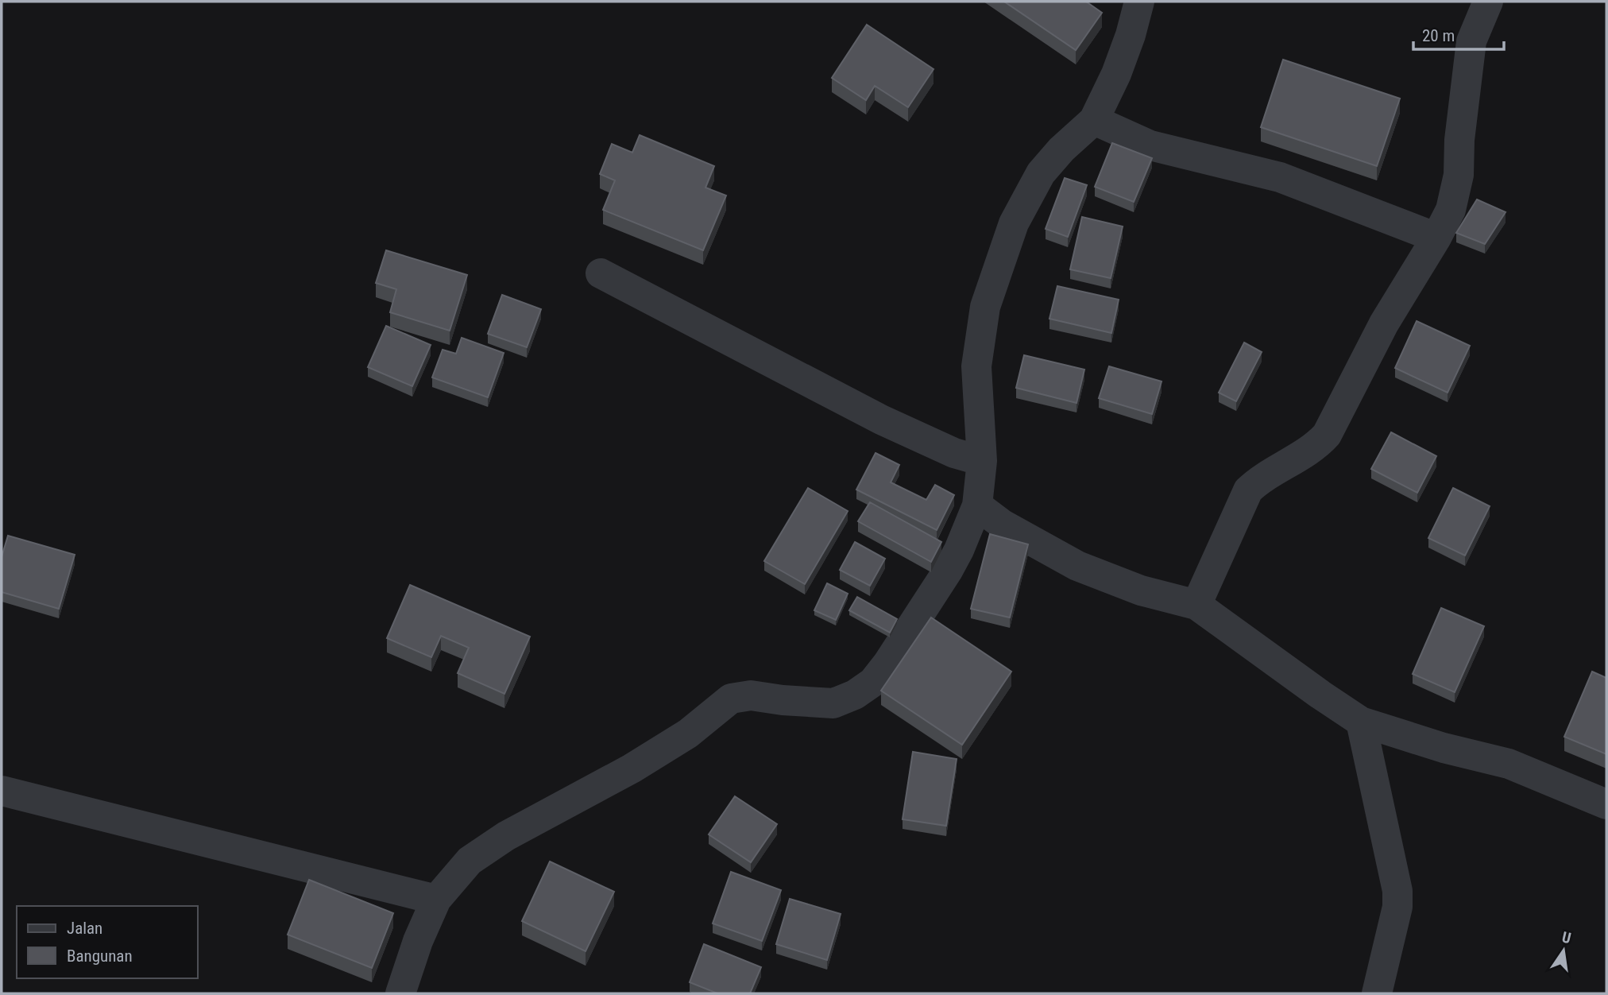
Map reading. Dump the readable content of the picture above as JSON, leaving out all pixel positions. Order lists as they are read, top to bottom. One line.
{"legend":["Jalan","Bangunan"],"scale_bar":"20 m","north":"top"}
